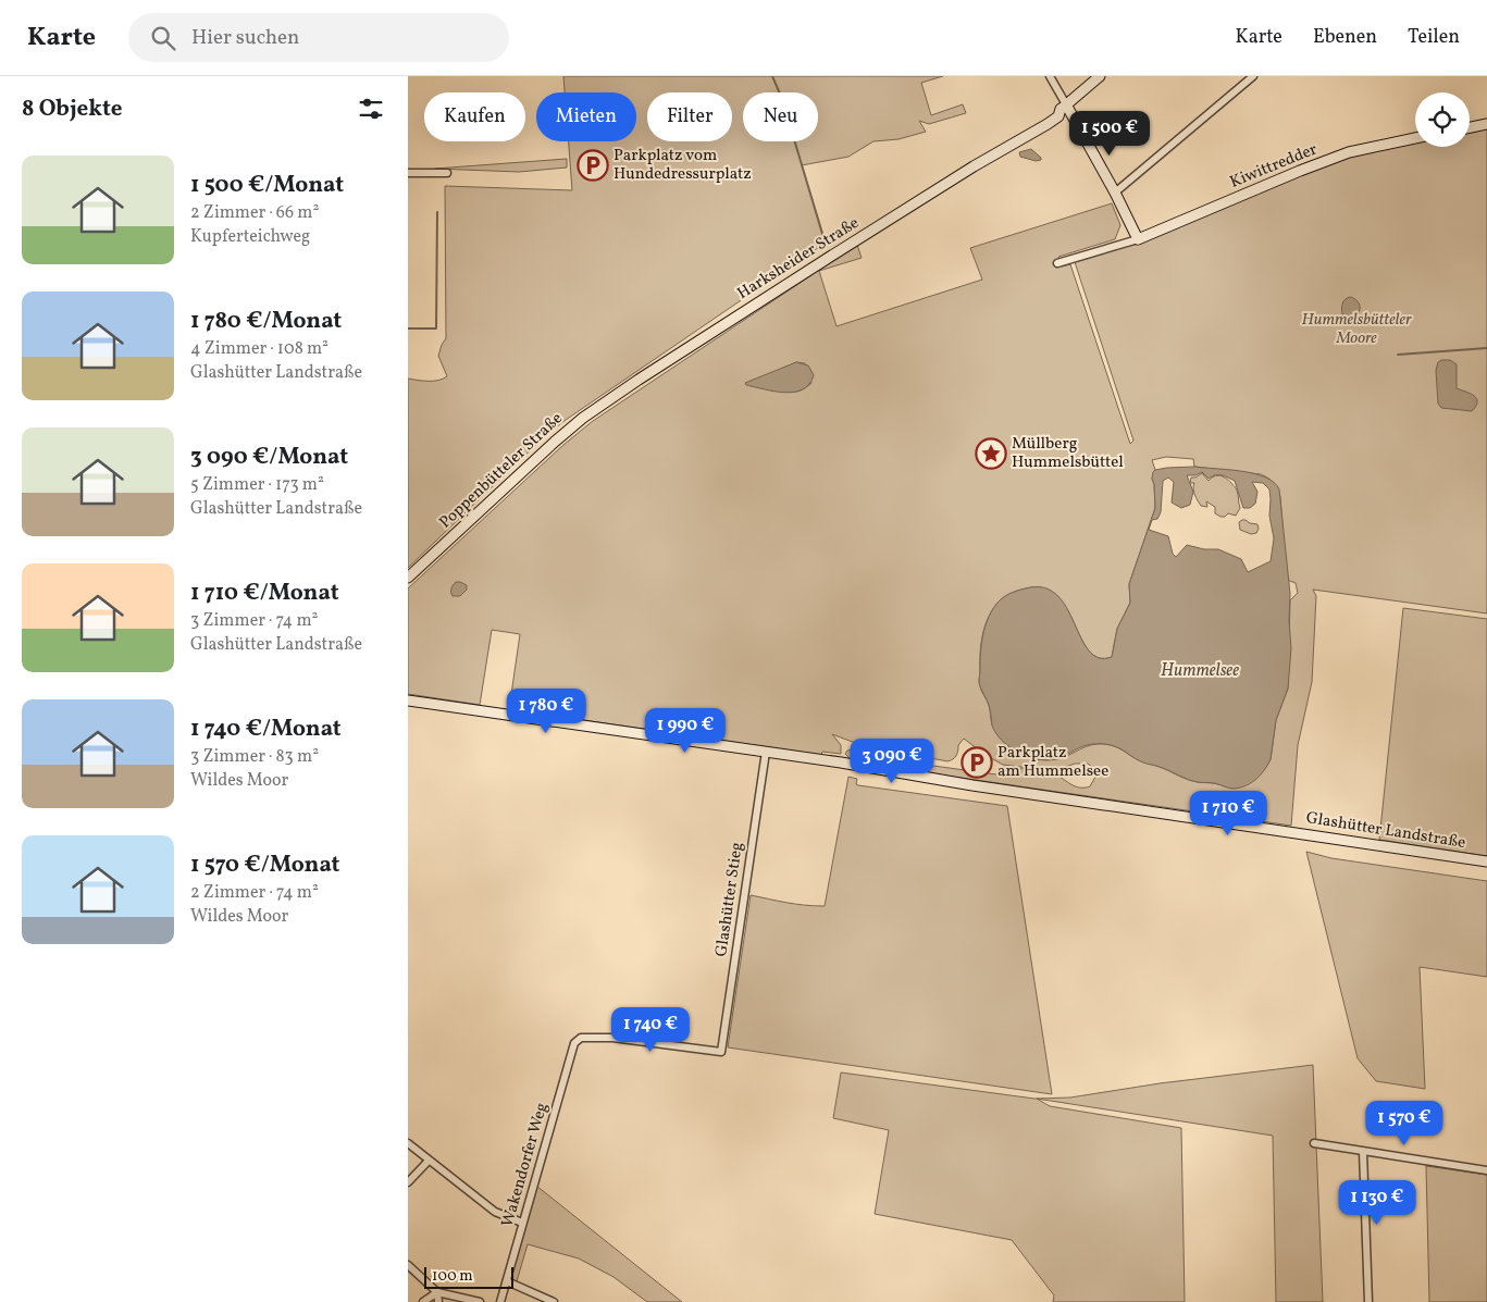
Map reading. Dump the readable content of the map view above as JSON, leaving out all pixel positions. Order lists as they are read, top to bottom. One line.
{"streets":{"street":["Kiwittredder","Harksheider Straße","Poppenbütteler Straße","Glashütter Landstraße","Glashütter Stieg","Wakendorfer Weg"]},"crossings":[["Harksheider Straße","Poppenbütteler Straße"],["Glashütter Landstraße","Glashütter Stieg"],["Glashütter Stieg","Wakendorfer Weg"]],"water":["Hummelsee"],"parks":["Hummelsbütteler Moore"],"places":{"parking":["Parkplatz vom Hundedressurplatz","Parkplatz am Hummelsee"],"place":["Müllberg Hummelsbüttel"]},"scale_bar":"100 m","page":{"header":"Karte","search":"Hier suchen","nav":["Karte","Ebenen","Teilen"],"heading":"8 Objekte","chip":["Kaufen","Mieten","Filter","Neu"],"price":["1 500 €","1 780 €","1 990 €","3 090 €","1 710 €","1 740 €","1 570 €","1 130 €"],"list":[{"name":"1 500 €/Monat","note":"2 Zimmer · 66 m² · Kupferteichweg"},{"name":"1 780 €/Monat","note":"4 Zimmer · 108 m² · Glashütter Landstraße"},{"name":"3 090 €/Monat","note":"5 Zimmer · 173 m² · Glashütter Landstraße"},{"name":"1 710 €/Monat","note":"3 Zimmer · 74 m² · Glashütter Landstraße"},{"name":"1 740 €/Monat","note":"3 Zimmer · 83 m² · Wildes Moor"},{"name":"1 570 €/Monat","note":"2 Zimmer · 74 m² · Wildes Moor"}],"scale":"100 m"}}
